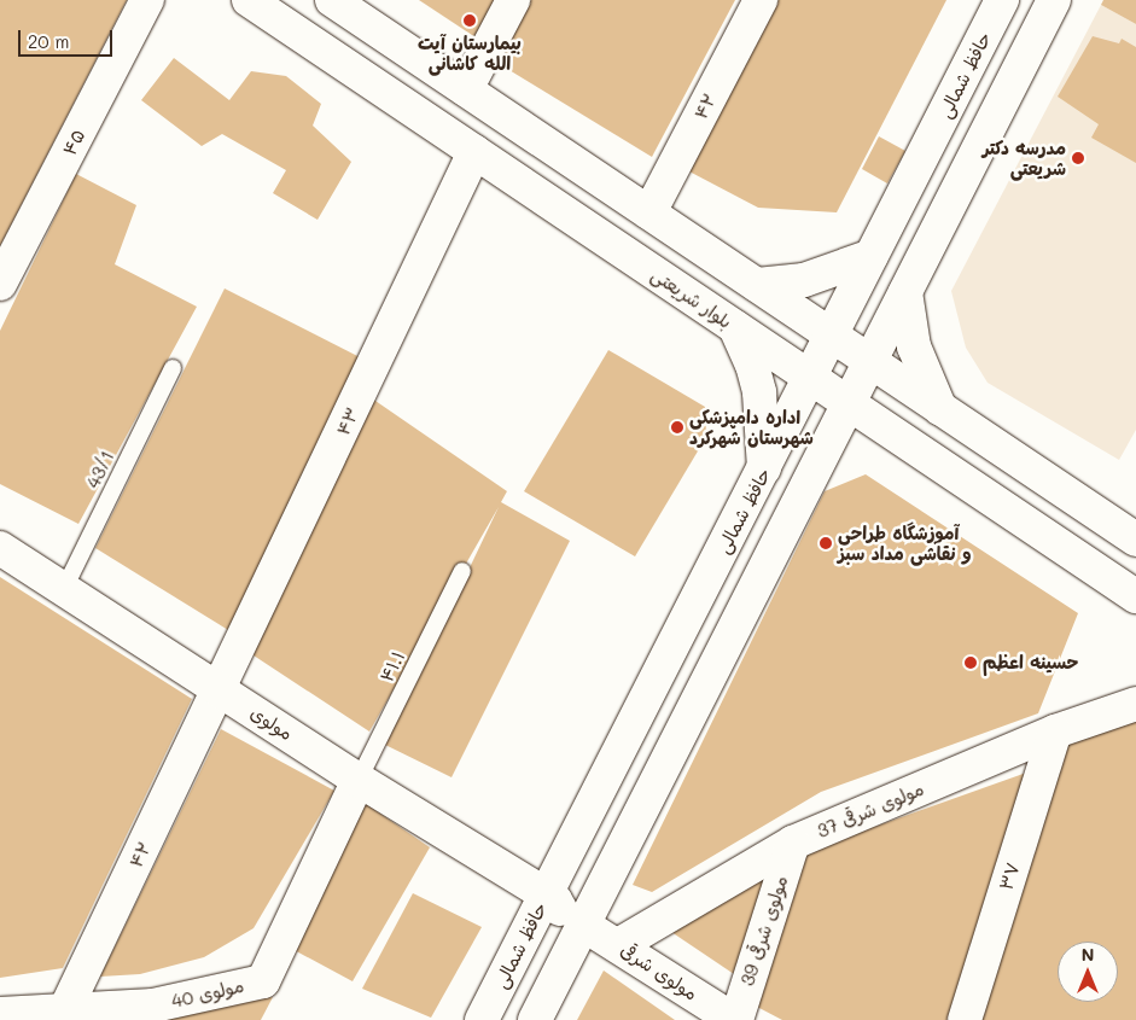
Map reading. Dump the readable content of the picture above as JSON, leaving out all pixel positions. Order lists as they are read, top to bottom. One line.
{"streets":{"main road":["حافظ شمالی","۴۲","۴۵","بلوار شریعتی","۴۳","مولوی","مولوی شرقی 37","۳۷","مولوی شرقی 39","مولوی شرقی","مولوی 40"],"lane":["43/1","۴۱.۱"]},"crossings":[["حافظ شمالی","بلوار شریعتی"],["حافظ شمالی","مولوی"],["۴۲","۴۳"],["۴۲","مولوی"],["۴۲","مولوی 40"],["بلوار شریعتی","۴۳"],["۴۳","مولوی"],["43/1","مولوی"],["۴۱.۱","مولوی"],["۴۱.۱","مولوی 40"],["مولوی","مولوی 40"],["مولوی شرقی 37","۳۷"],["مولوی شرقی 37","مولوی شرقی 39"],["مولوی شرقی 37","مولوی شرقی"],["مولوی شرقی 39","مولوی شرقی"]],"places":["بیمارستان آیت الله کاشانی","مدرسه دکتر شریعتی","اداره دامپزشکی شهرستان شهرکرد","آموزشگاه طراحی و نقاشی مداد سبز","حسینه اعظم"],"scale_bar":"20 m","north":"top"}
